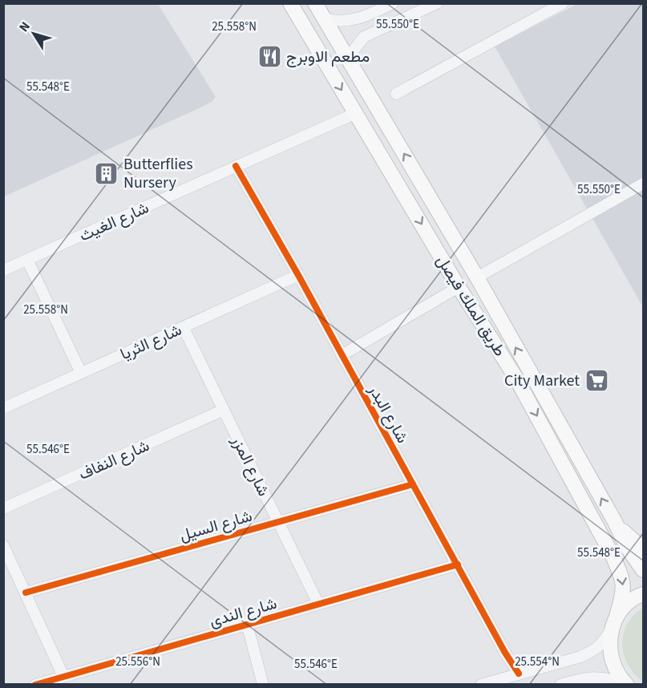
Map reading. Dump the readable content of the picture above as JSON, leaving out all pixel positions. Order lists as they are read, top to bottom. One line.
{"streets":{"main road":["طريق الملك فيصل"],"street":["شارع الغيث","شارع الثريا","شارع البدر","شارع النفاف","شارع المزر","شارع السيل","شارع الندى"]},"crossings":[["شارع الغيث","طريق الملك فيصل"],["شارع الغيث","شارع البدر"],["شارع الثريا","شارع البدر"],["شارع الثريا","شارع المزر"],["شارع البدر","شارع السيل"],["شارع البدر","شارع الندى"],["شارع النفاف","شارع المزر"],["شارع المزر","شارع السيل"],["شارع المزر","شارع الندى"]],"places":{"restaurant":["مطعم الاوبرج"],"building":["Butterflies Nursery"],"supermarket":["City Market"]},"north":"top left","coordinates":["55.550°E","25.558°N","55.548°E","55.546°E","25.556°N","25.554°N"]}
